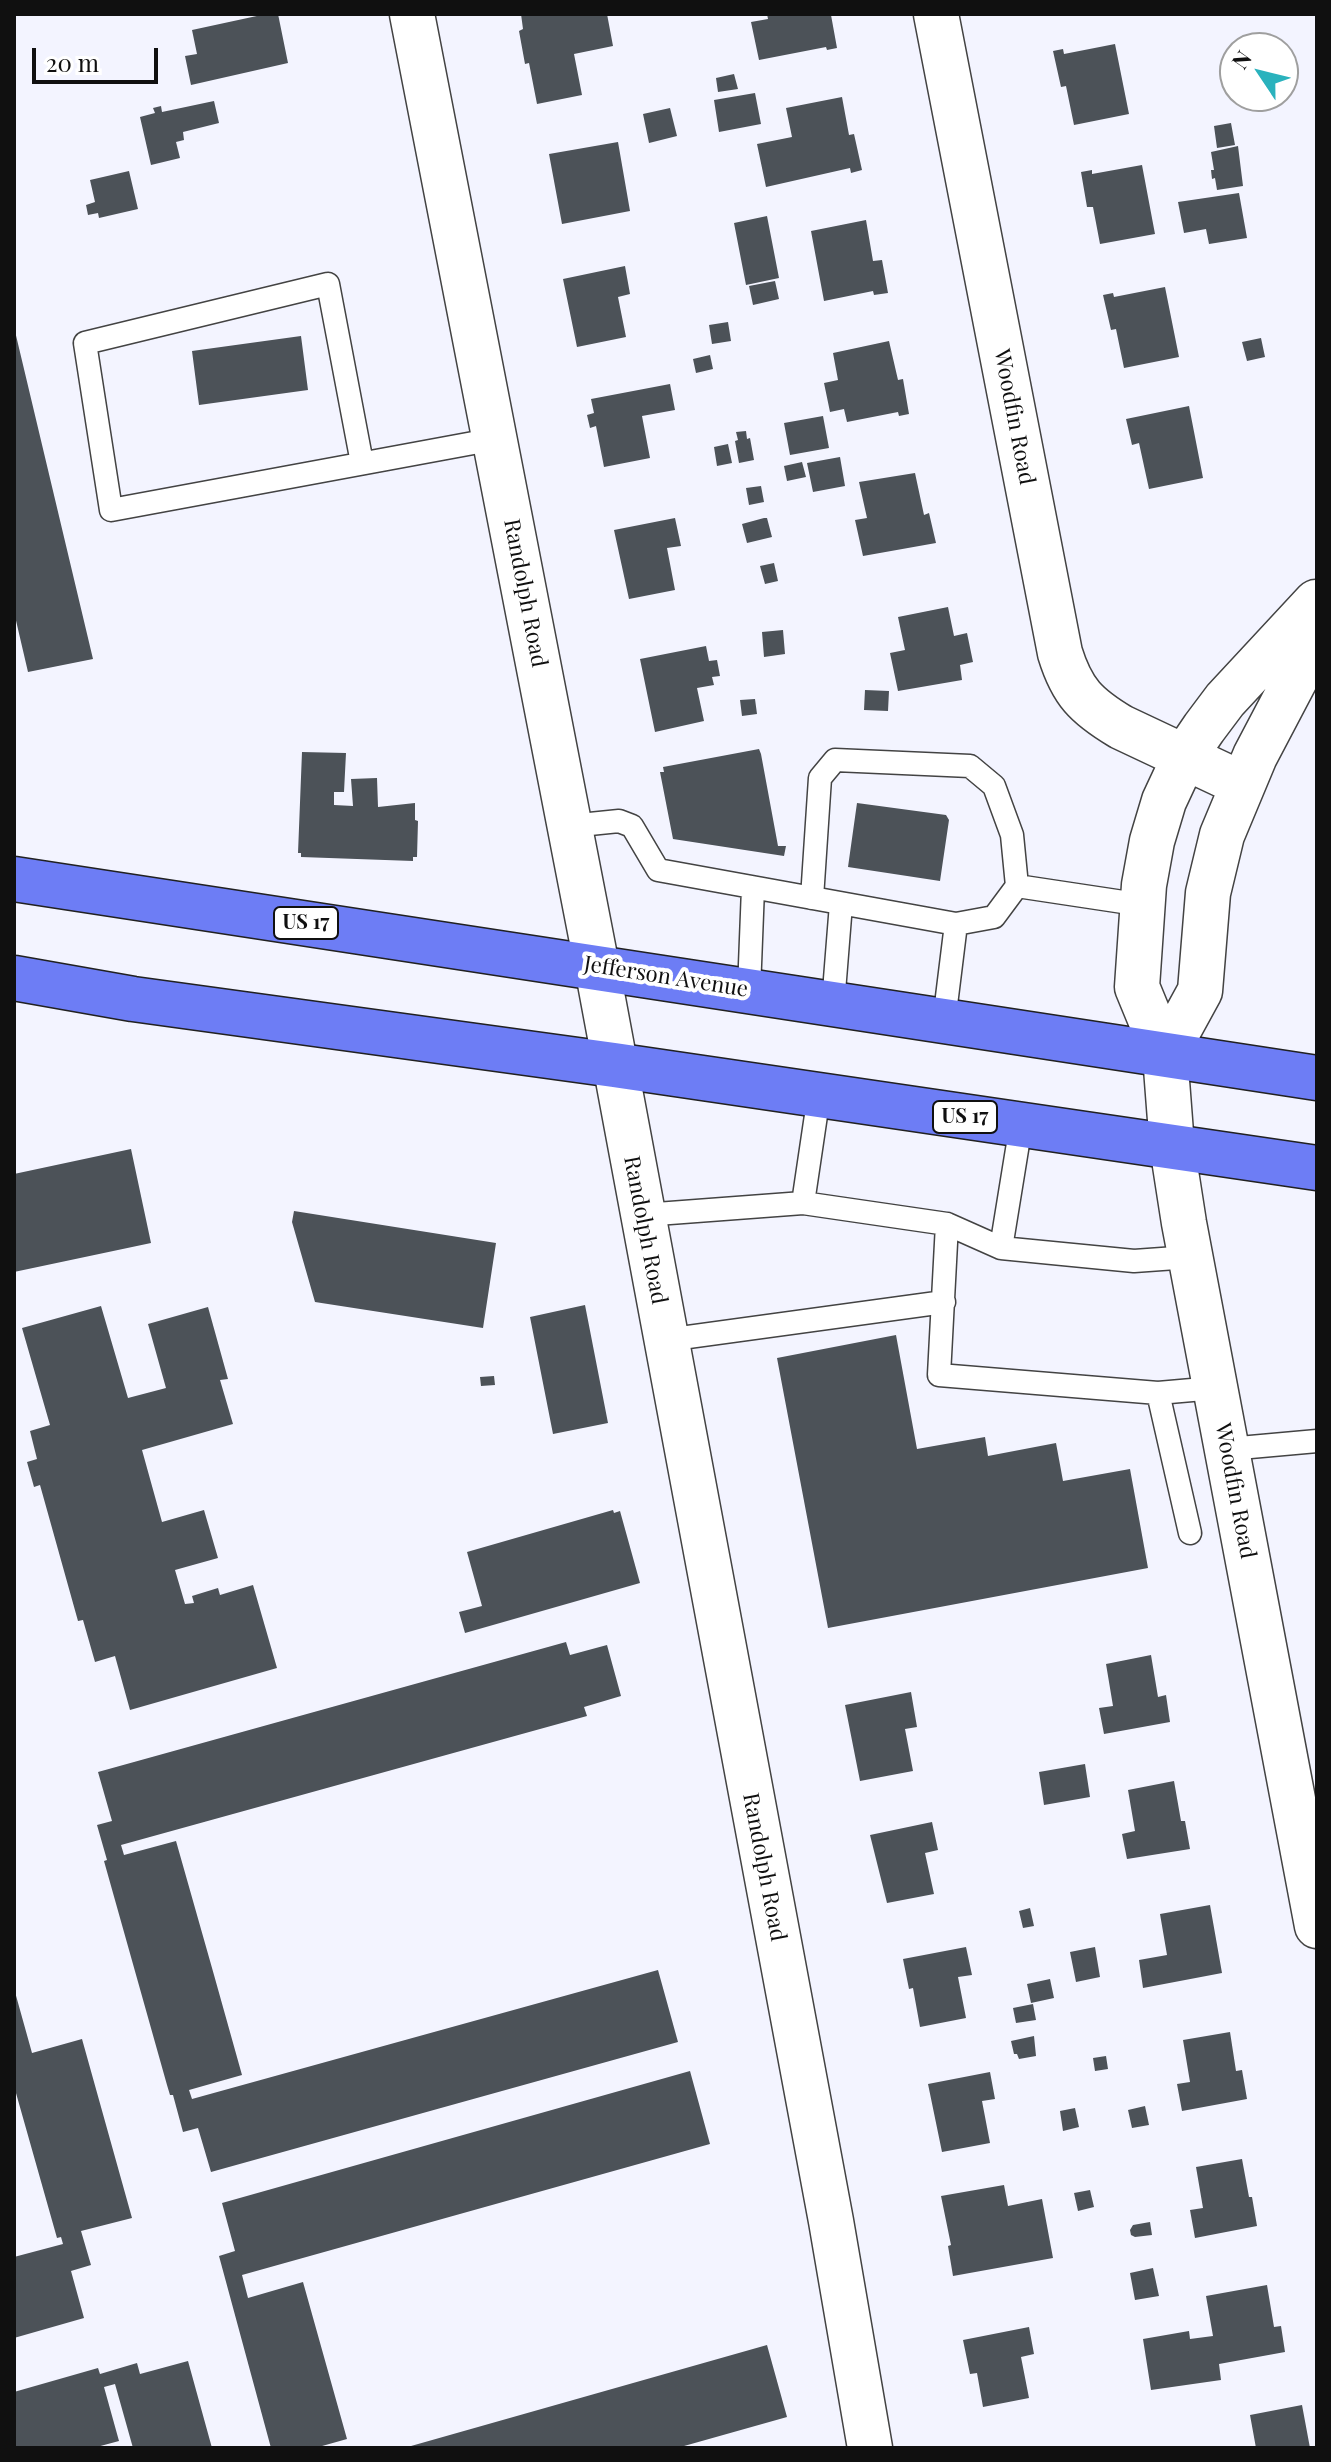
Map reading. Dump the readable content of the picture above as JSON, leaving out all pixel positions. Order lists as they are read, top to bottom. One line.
{"streets":{"main road":["US 17","Jefferson Avenue"],"street":["Woodfin Road","Randolph Road"]},"crossings":[["Woodfin Road","US 17"],["Woodfin Road","Jefferson Avenue"],["Randolph Road","US 17"],["Randolph Road","Jefferson Avenue"]],"scale_bar":"20 m","north":"top left"}
